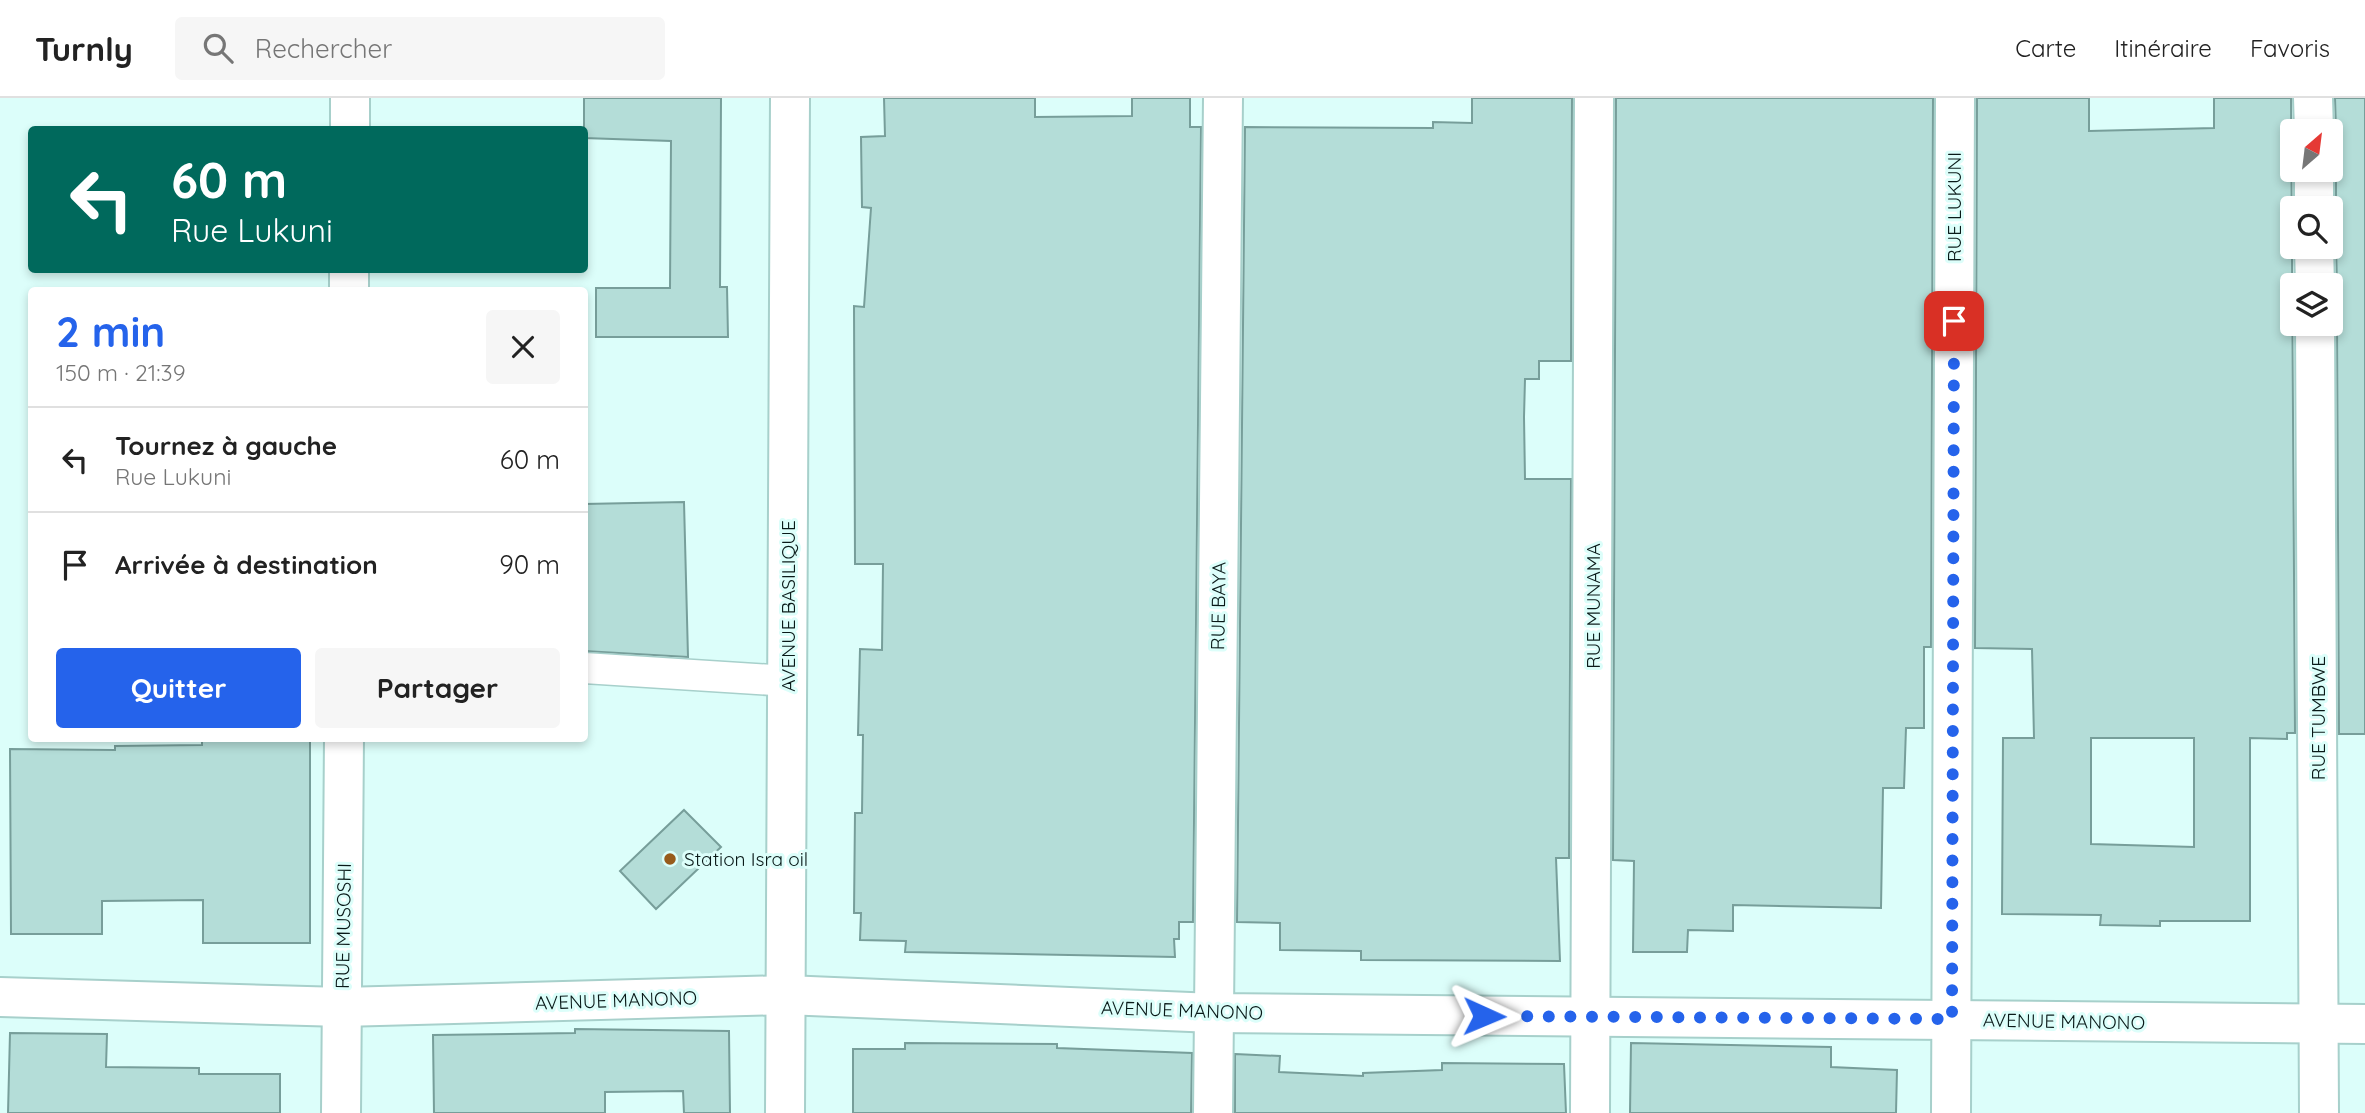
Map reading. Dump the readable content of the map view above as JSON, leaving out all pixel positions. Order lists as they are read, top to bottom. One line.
{"streets":{"street":["RUE LUKUNI","AVENUE BASILIQUE","RUE BAYA","RUE MUNAMA","RUE TUMBWE","RUE MUSOSHI","AVENUE MANONO"]},"crossings":[["RUE LUKUNI","AVENUE MANONO"],["AVENUE BASILIQUE","AVENUE MANONO"],["RUE BAYA","AVENUE MANONO"],["RUE MUNAMA","AVENUE MANONO"],["RUE TUMBWE","AVENUE MANONO"],["RUE MUSOSHI","AVENUE MANONO"]],"places":["Station Isra oil"],"north":"top right","page":{"header":"Turnly","search":"Rechercher","nav":["Carte","Itinéraire","Favoris"],"turn":["60 m","Rue Lukuni"],"heading":["2 min","150 m · 21:39"],"list":[{"name":"Tournez à gauche","note":"Rue Lukuni","value":"60 m"},{"name":"Arrivée à destination","value":"90 m"}],"buttons":["Quitter","Partager"]}}
